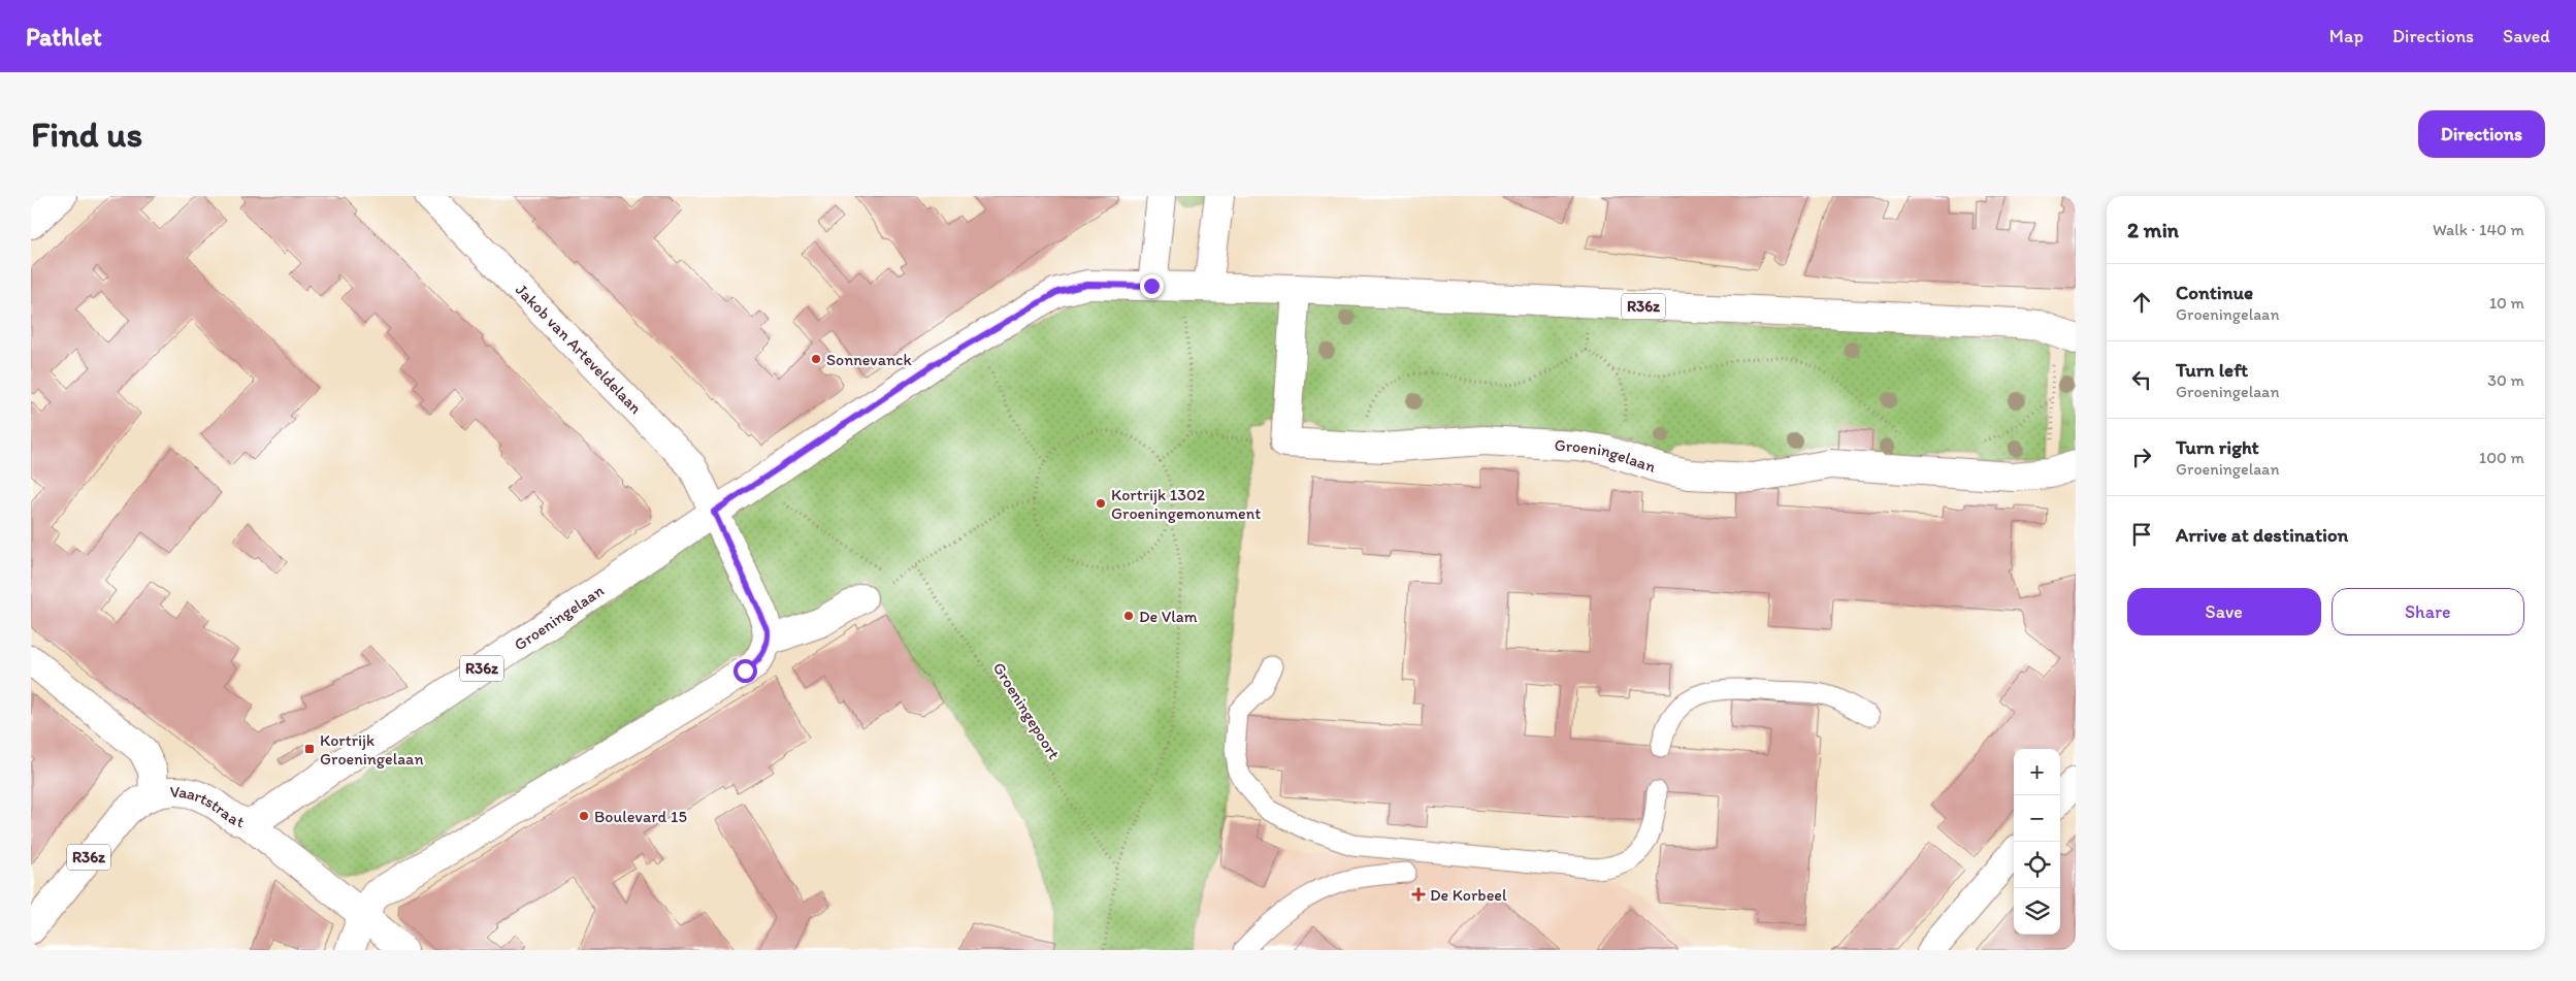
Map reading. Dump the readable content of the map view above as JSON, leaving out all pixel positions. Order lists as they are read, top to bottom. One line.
{"streets":{"street":["R36z","Jakob van Arteveldelaan","Groeningelaan","Vaartstraat"],"path":["Groeningepoort"]},"crossings":[["R36z","Vaartstraat"],["Jakob van Arteveldelaan","Groeningelaan"],["Groeningelaan","Vaartstraat"]],"places":{"other":["Sonnevanck","Kortrijk 1302 Groeningemonument","De Vlam","Boulevard 15"],"transit":["Kortrijk Groeningelaan"],"health":["De Korbeel"]},"page":{"header":"Pathlet","nav":["Map","Directions","Saved"],"buttons":["Directions",["Save","Share"]],"title":"Find us","heading":["2 min","Walk · 140 m"],"list":[["Continue","Groeningelaan","10 m"],["Turn left","Groeningelaan","30 m"],["Turn right","Groeningelaan","100 m"],"Arrive at destination"],"map_buttons":["+","−"]}}
